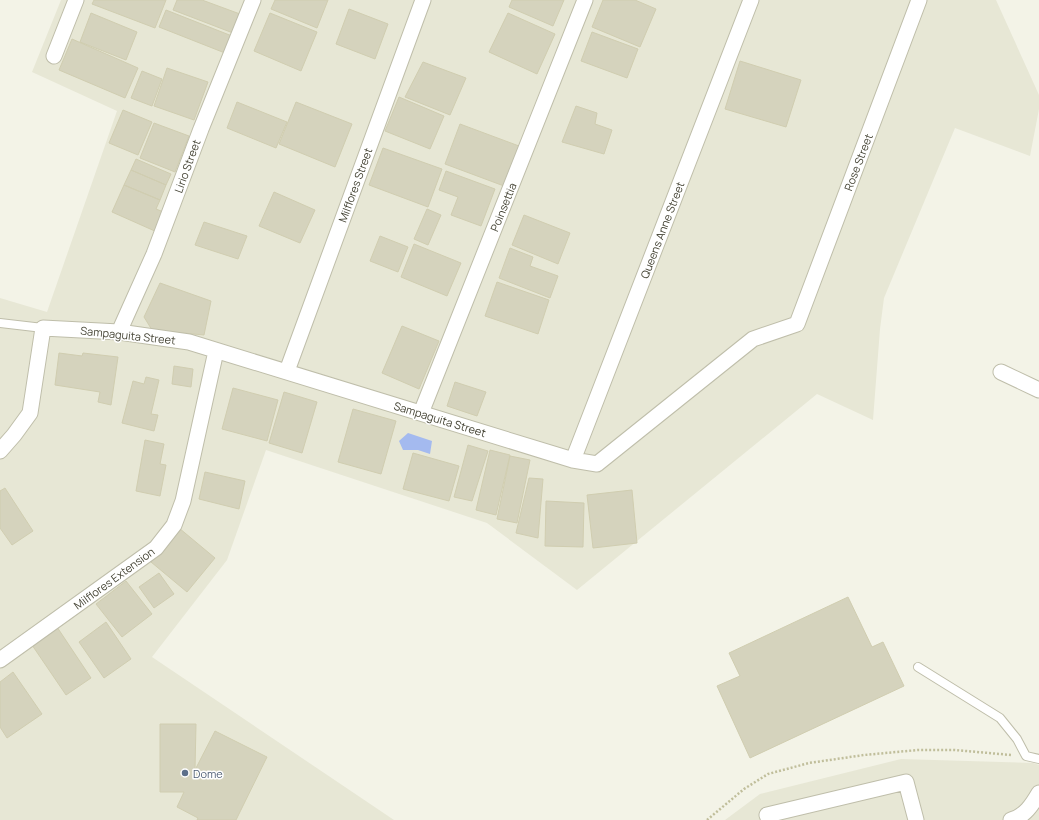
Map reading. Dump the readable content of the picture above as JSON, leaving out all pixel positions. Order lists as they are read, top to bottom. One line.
{"streets":{"street":["Rose Street","Lirio Street","Milflores Street","Poinsettia","Queens Anne Street","Sampaguita Street","Milflores Extension"]},"crossings":[["Rose Street","Sampaguita Street"],["Lirio Street","Sampaguita Street"],["Milflores Street","Sampaguita Street"],["Poinsettia","Sampaguita Street"],["Queens Anne Street","Sampaguita Street"],["Sampaguita Street","Milflores Extension"]],"places":["Dome"]}
